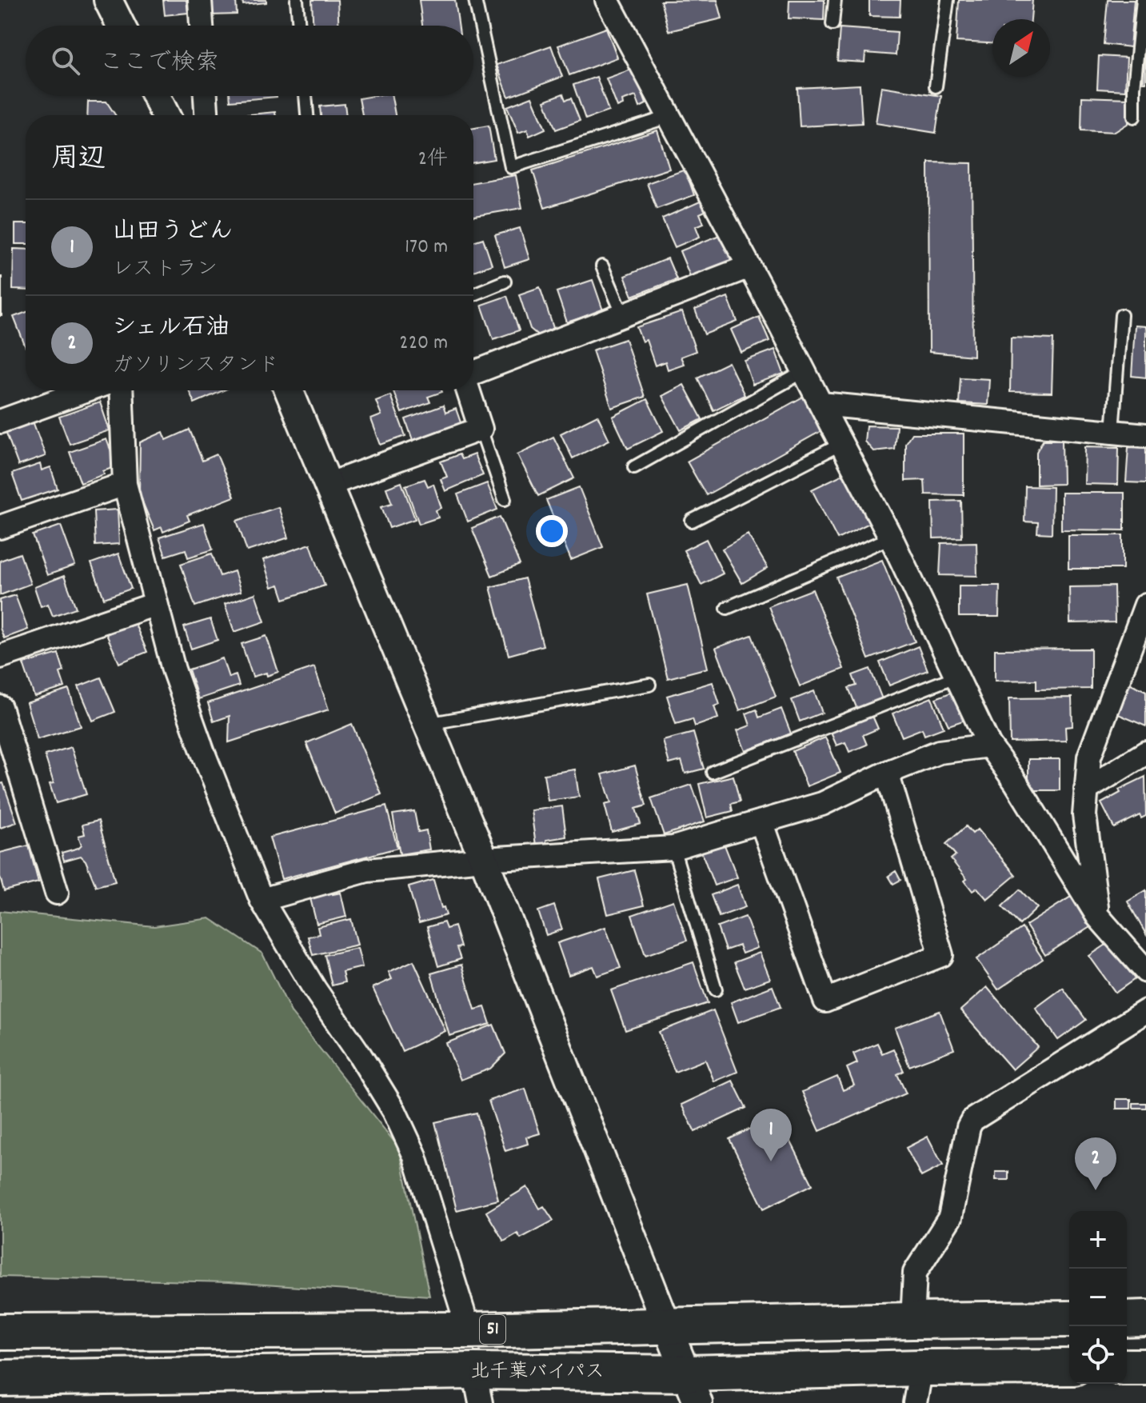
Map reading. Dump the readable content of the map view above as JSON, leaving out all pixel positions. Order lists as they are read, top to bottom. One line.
{"streets":{"highway":["51","北千葉バイパス"]},"north":"top right","page":{"search":"ここで検索","heading":["周辺","2件"],"list":[{"mark":"1","name":"山田うどん","note":"レストラン","value":"170 m"},{"mark":"2","name":"シェル石油","note":"ガソリンスタンド","value":"220 m"}],"pins":["1","2"],"map_buttons":["+","−"]}}
